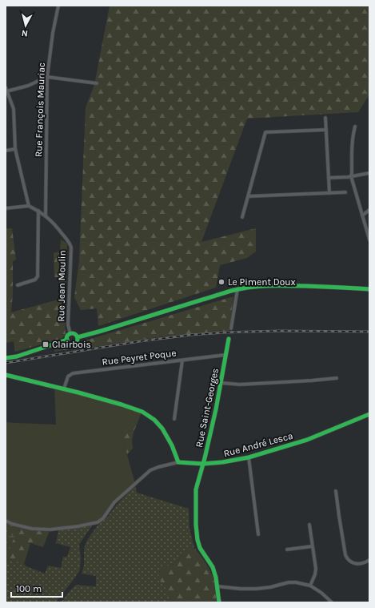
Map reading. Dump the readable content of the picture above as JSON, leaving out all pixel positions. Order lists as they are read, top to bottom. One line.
{"streets":{"street":["Rue François Mauriac","Rue Jean Moulin","Rue Peyret Poque","Rue Saint-Georges","Rue André Lesca"]},"crossings":[["Rue François Mauriac","Rue Jean Moulin"],["Rue Peyret Poque","Rue Saint-Georges"],["Rue Saint-Georges","Rue André Lesca"]],"places":{"other":["Le Piment Doux"],"transit":["Clairbois"]},"scale_bar":"100 m","north":"bottom"}
